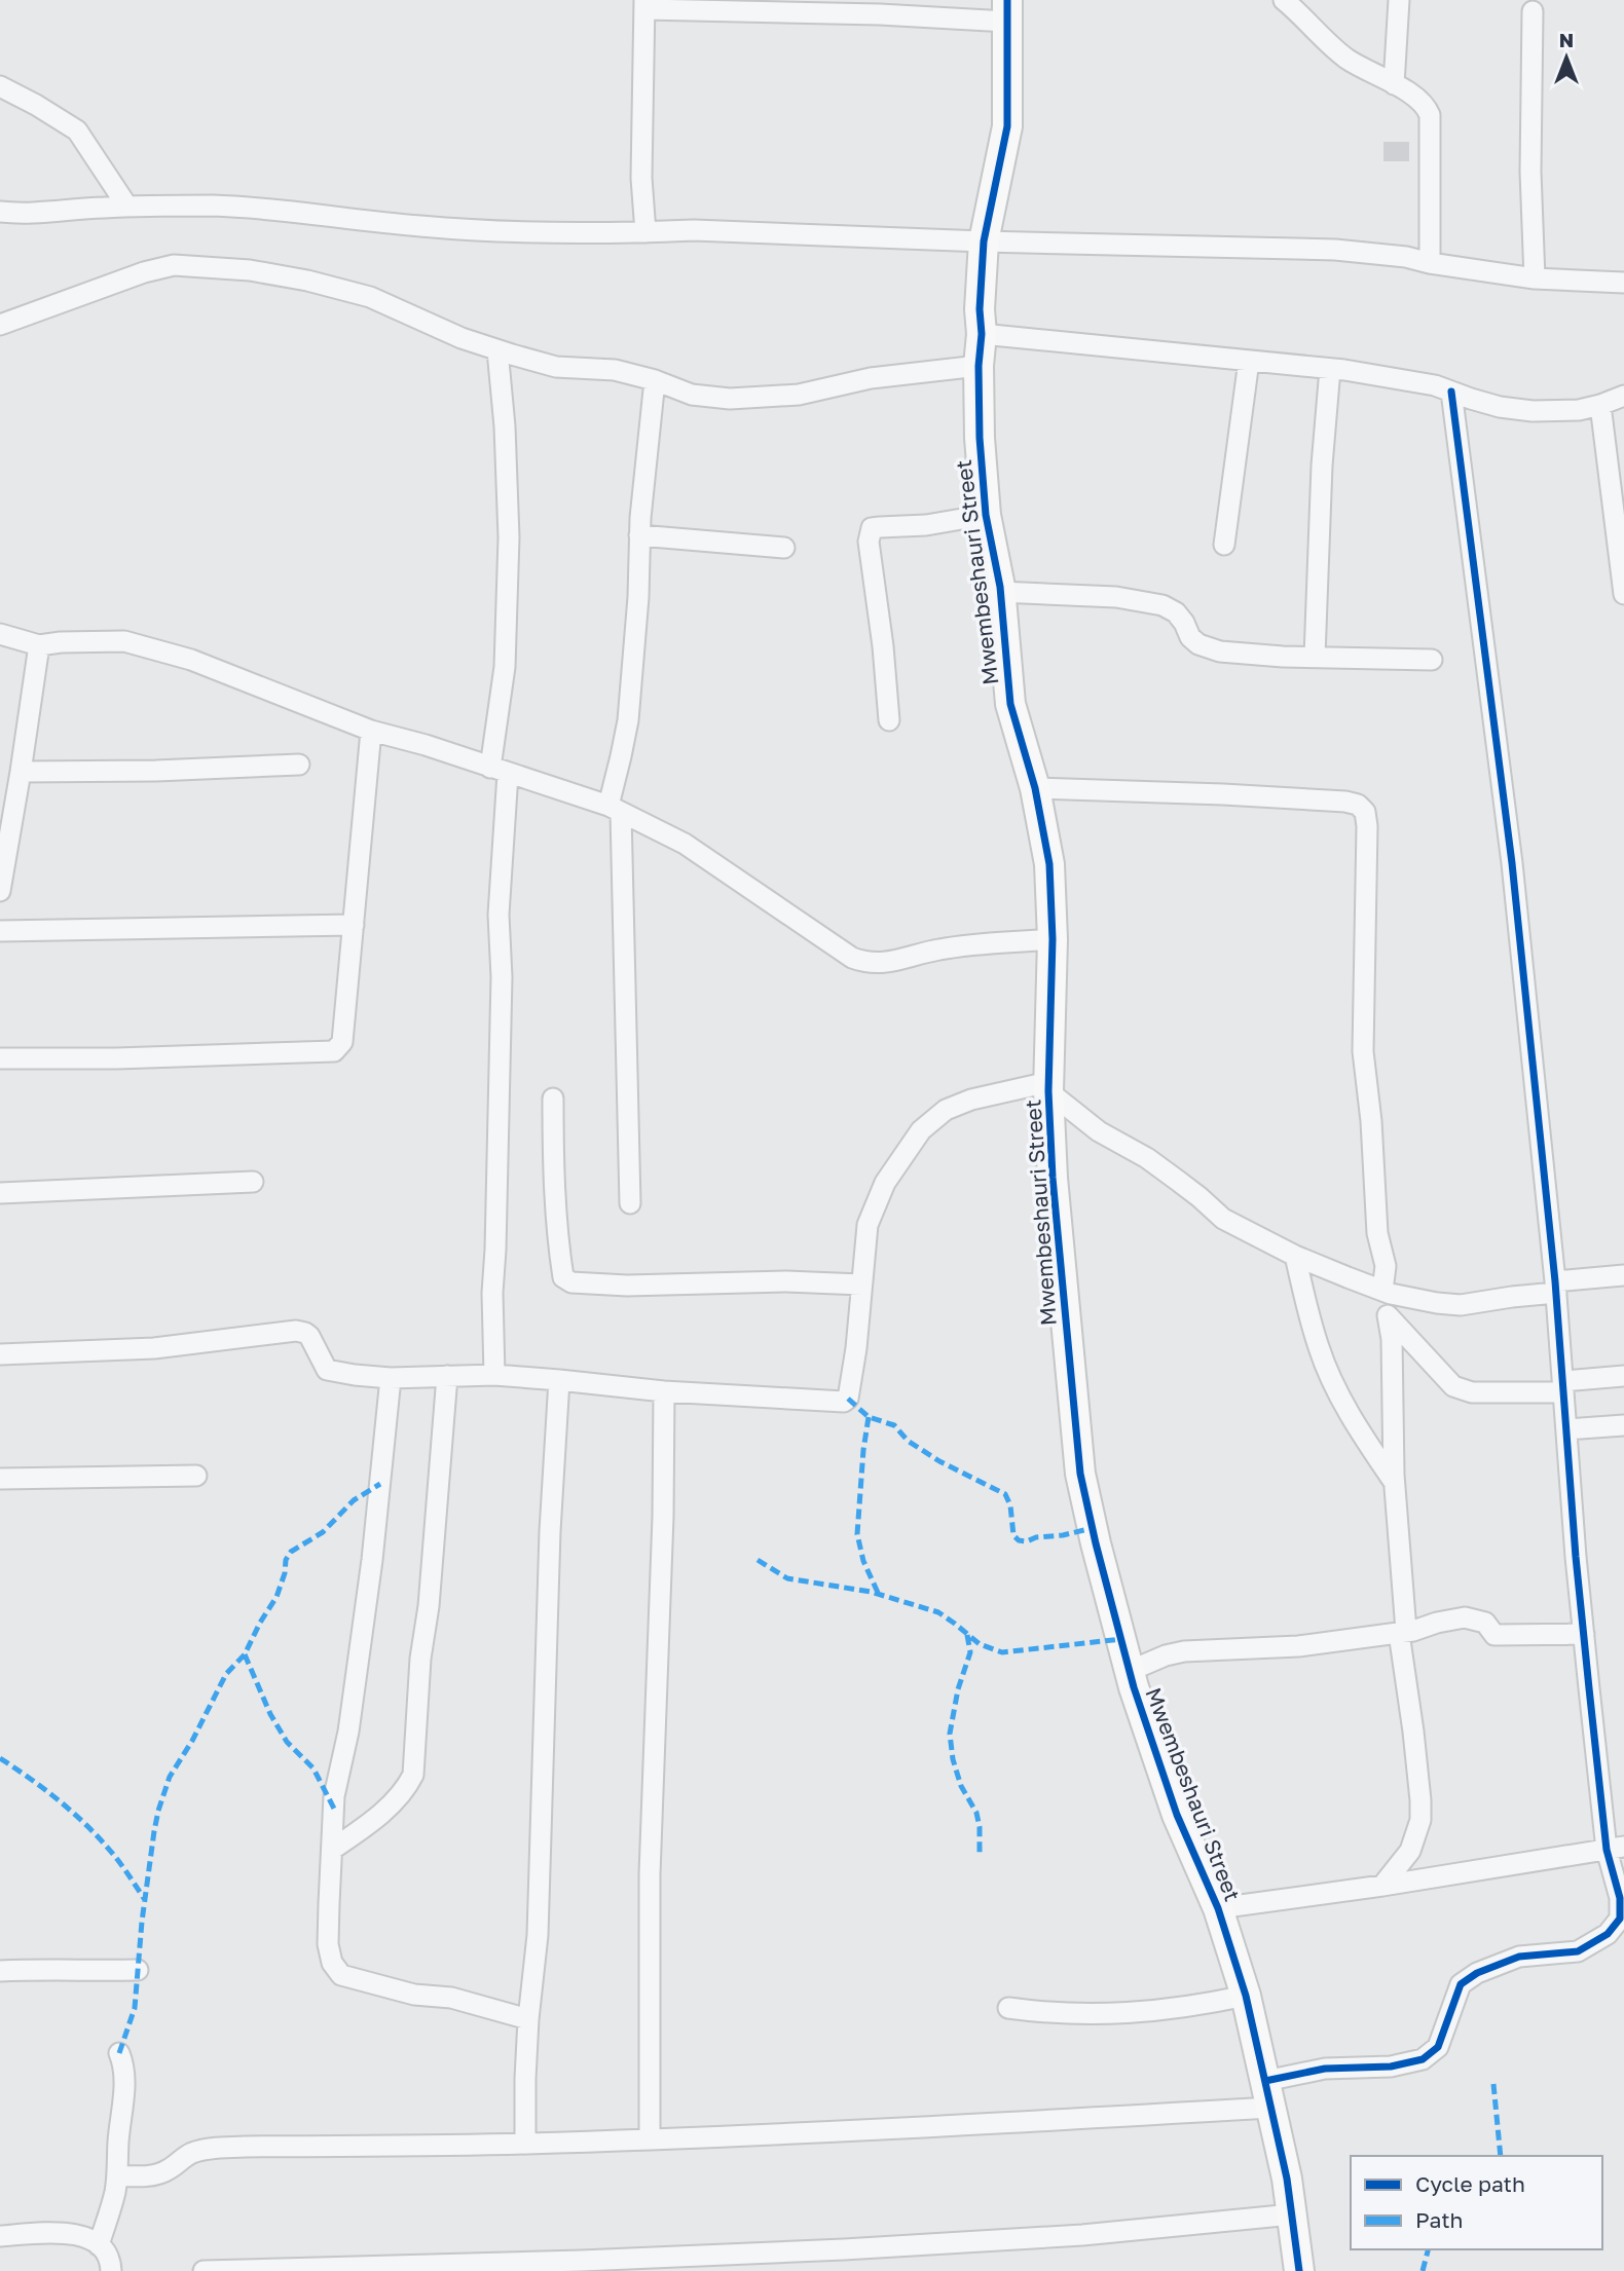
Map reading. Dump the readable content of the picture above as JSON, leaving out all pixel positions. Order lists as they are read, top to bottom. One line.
{"streets":{"street":["Mwembeshauri Street"]},"legend":["Cycle path","Path"],"north":"top"}
